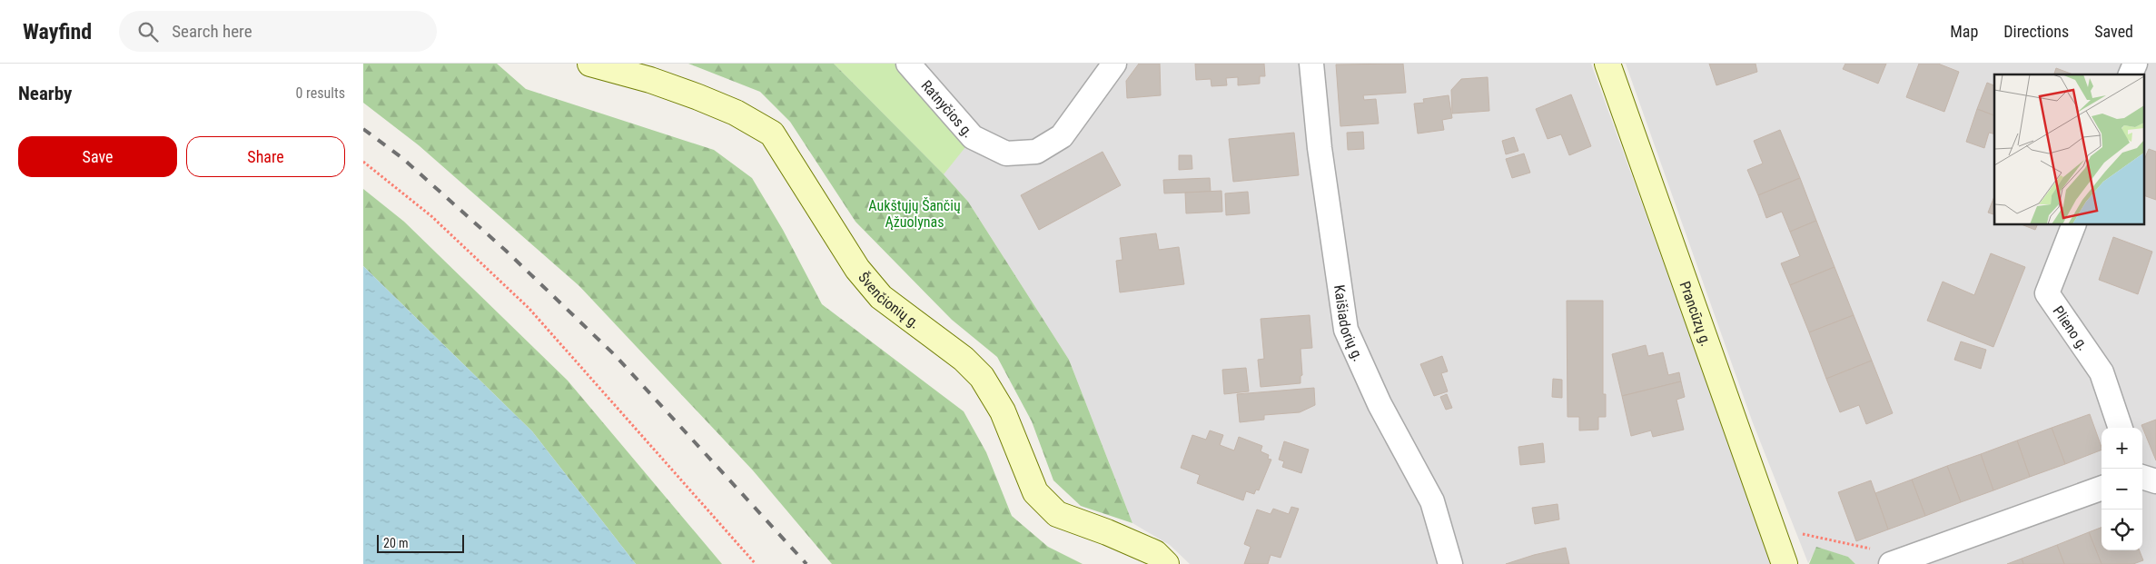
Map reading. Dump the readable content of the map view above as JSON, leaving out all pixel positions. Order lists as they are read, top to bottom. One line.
{"streets":{"street":["Ratnyčios g.","Švenčionių g.","Prancūzų g.","Kaišiadorių g.","Plieno g."]},"parks":["Aukštųjų Šančių Ąžuolynas"],"scale_bar":"20 m","page":{"header":"Wayfind","search":"Search here","nav":["Map","Directions","Saved"],"heading":["Nearby","0 results"],"buttons":["Save","Share"],"map_buttons":["+","−"],"scale":"20 m"}}
